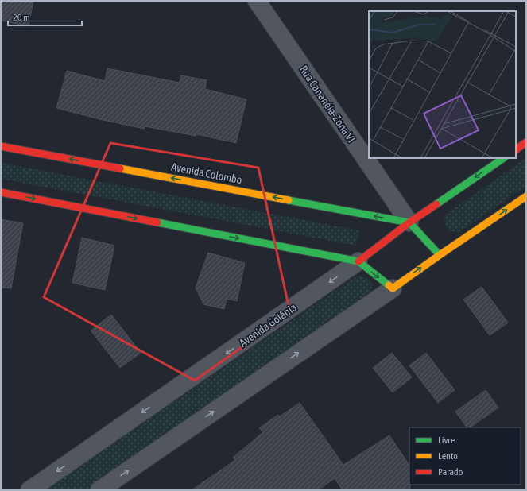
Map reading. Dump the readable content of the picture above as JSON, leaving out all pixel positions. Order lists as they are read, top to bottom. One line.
{"streets":{"street":["Rua Cananéia-Zona VI","Avenida Colombo","Avenida Goiânia"]},"crossings":[["Rua Cananéia-Zona VI","Avenida Colombo"],["Rua Cananéia-Zona VI","Avenida Goiânia"],["Avenida Colombo","Avenida Goiânia"]],"legend":["Livre","Lento","Parado"],"scale_bar":"20 m"}
